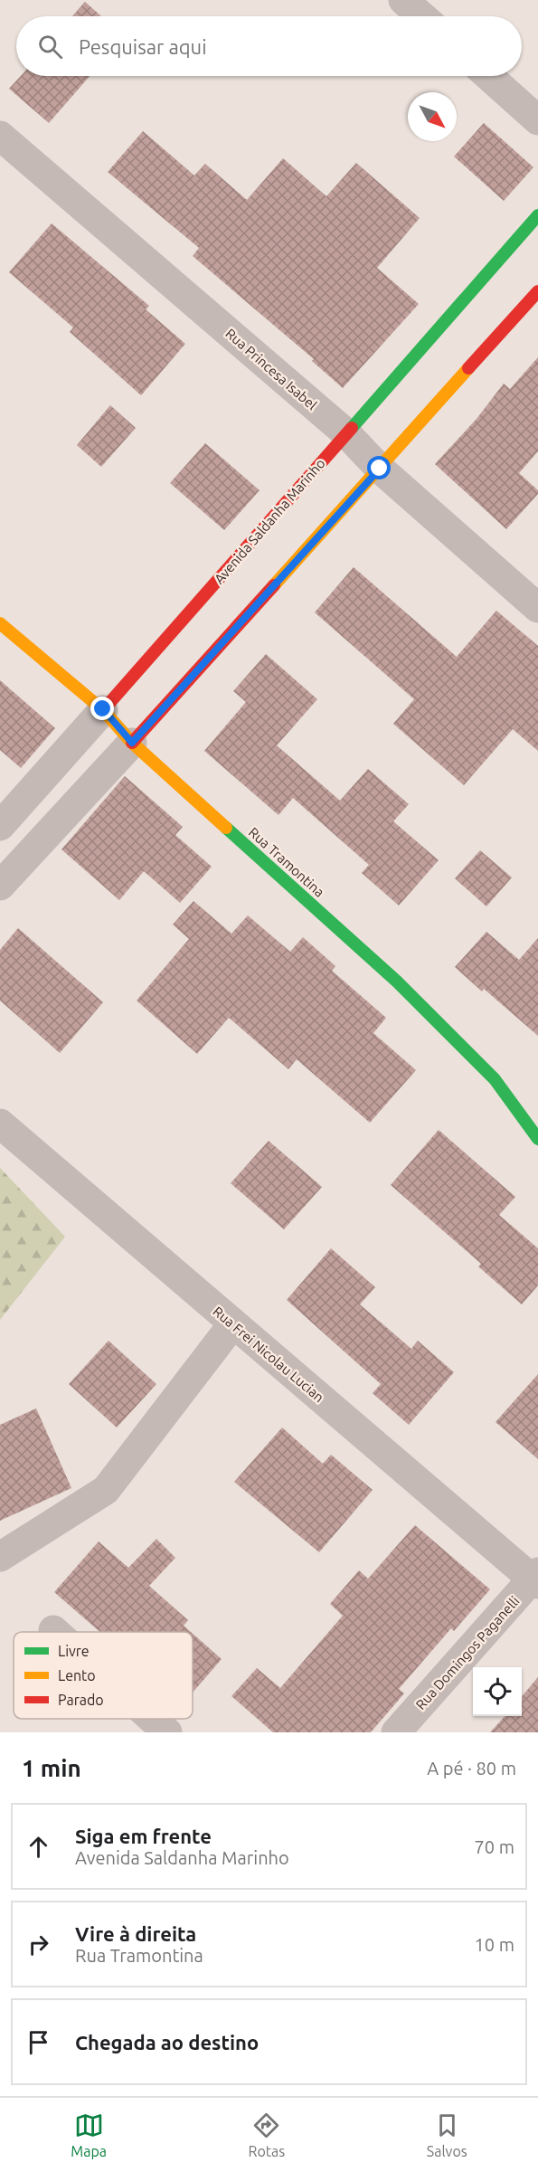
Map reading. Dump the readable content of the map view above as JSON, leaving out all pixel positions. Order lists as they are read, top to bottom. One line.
{"streets":{"street":["Rua Princesa Isabel","Avenida Saldanha Marinho","Rua Tramontina","Rua Frei Nicolau Lucian","Rua Domingos Paganelli"]},"crossings":[["Rua Princesa Isabel","Avenida Saldanha Marinho"],["Avenida Saldanha Marinho","Rua Tramontina"],["Rua Frei Nicolau Lucian","Rua Domingos Paganelli"]],"legend":["Livre","Lento","Parado"],"north":"bottom right","page":{"search":"Pesquisar aqui","heading":["1 min","A pé · 80 m"],"list":[["Siga em frente","Avenida Saldanha Marinho","70 m"],["Vire à direita","Rua Tramontina","10 m"],"Chegada ao destino"],"nav":["Mapa","Rotas","Salvos"]}}
